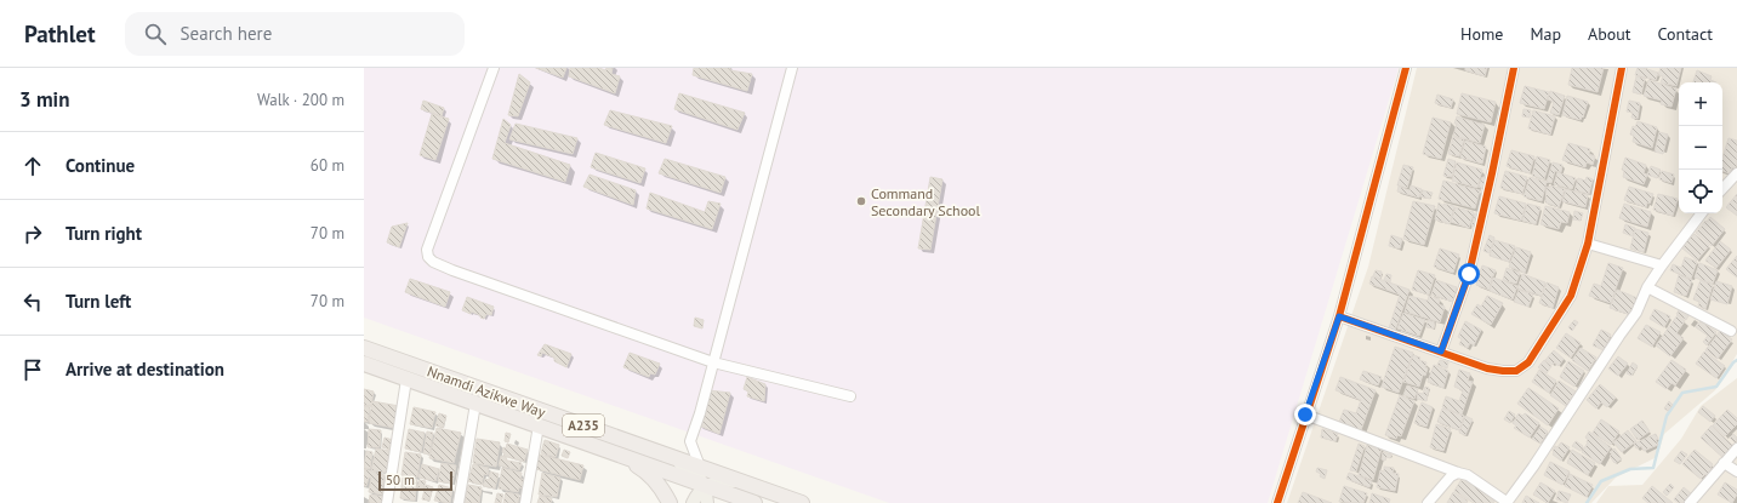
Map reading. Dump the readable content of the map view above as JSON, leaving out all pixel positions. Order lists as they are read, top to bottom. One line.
{"streets":{"highway":["Nnamdi Azikwe Way","A235"]},"places":["Command Secondary School"],"scale_bar":"50 m","page":{"header":"Pathlet","search":"Search here","nav":["Home","Map","About","Contact"],"heading":["3 min","Walk · 200 m"],"map_buttons":["+","−"],"list":[["Continue","60 m"],["Turn right","70 m"],["Turn left","70 m"],"Arrive at destination"],"scale":"50 m"}}
